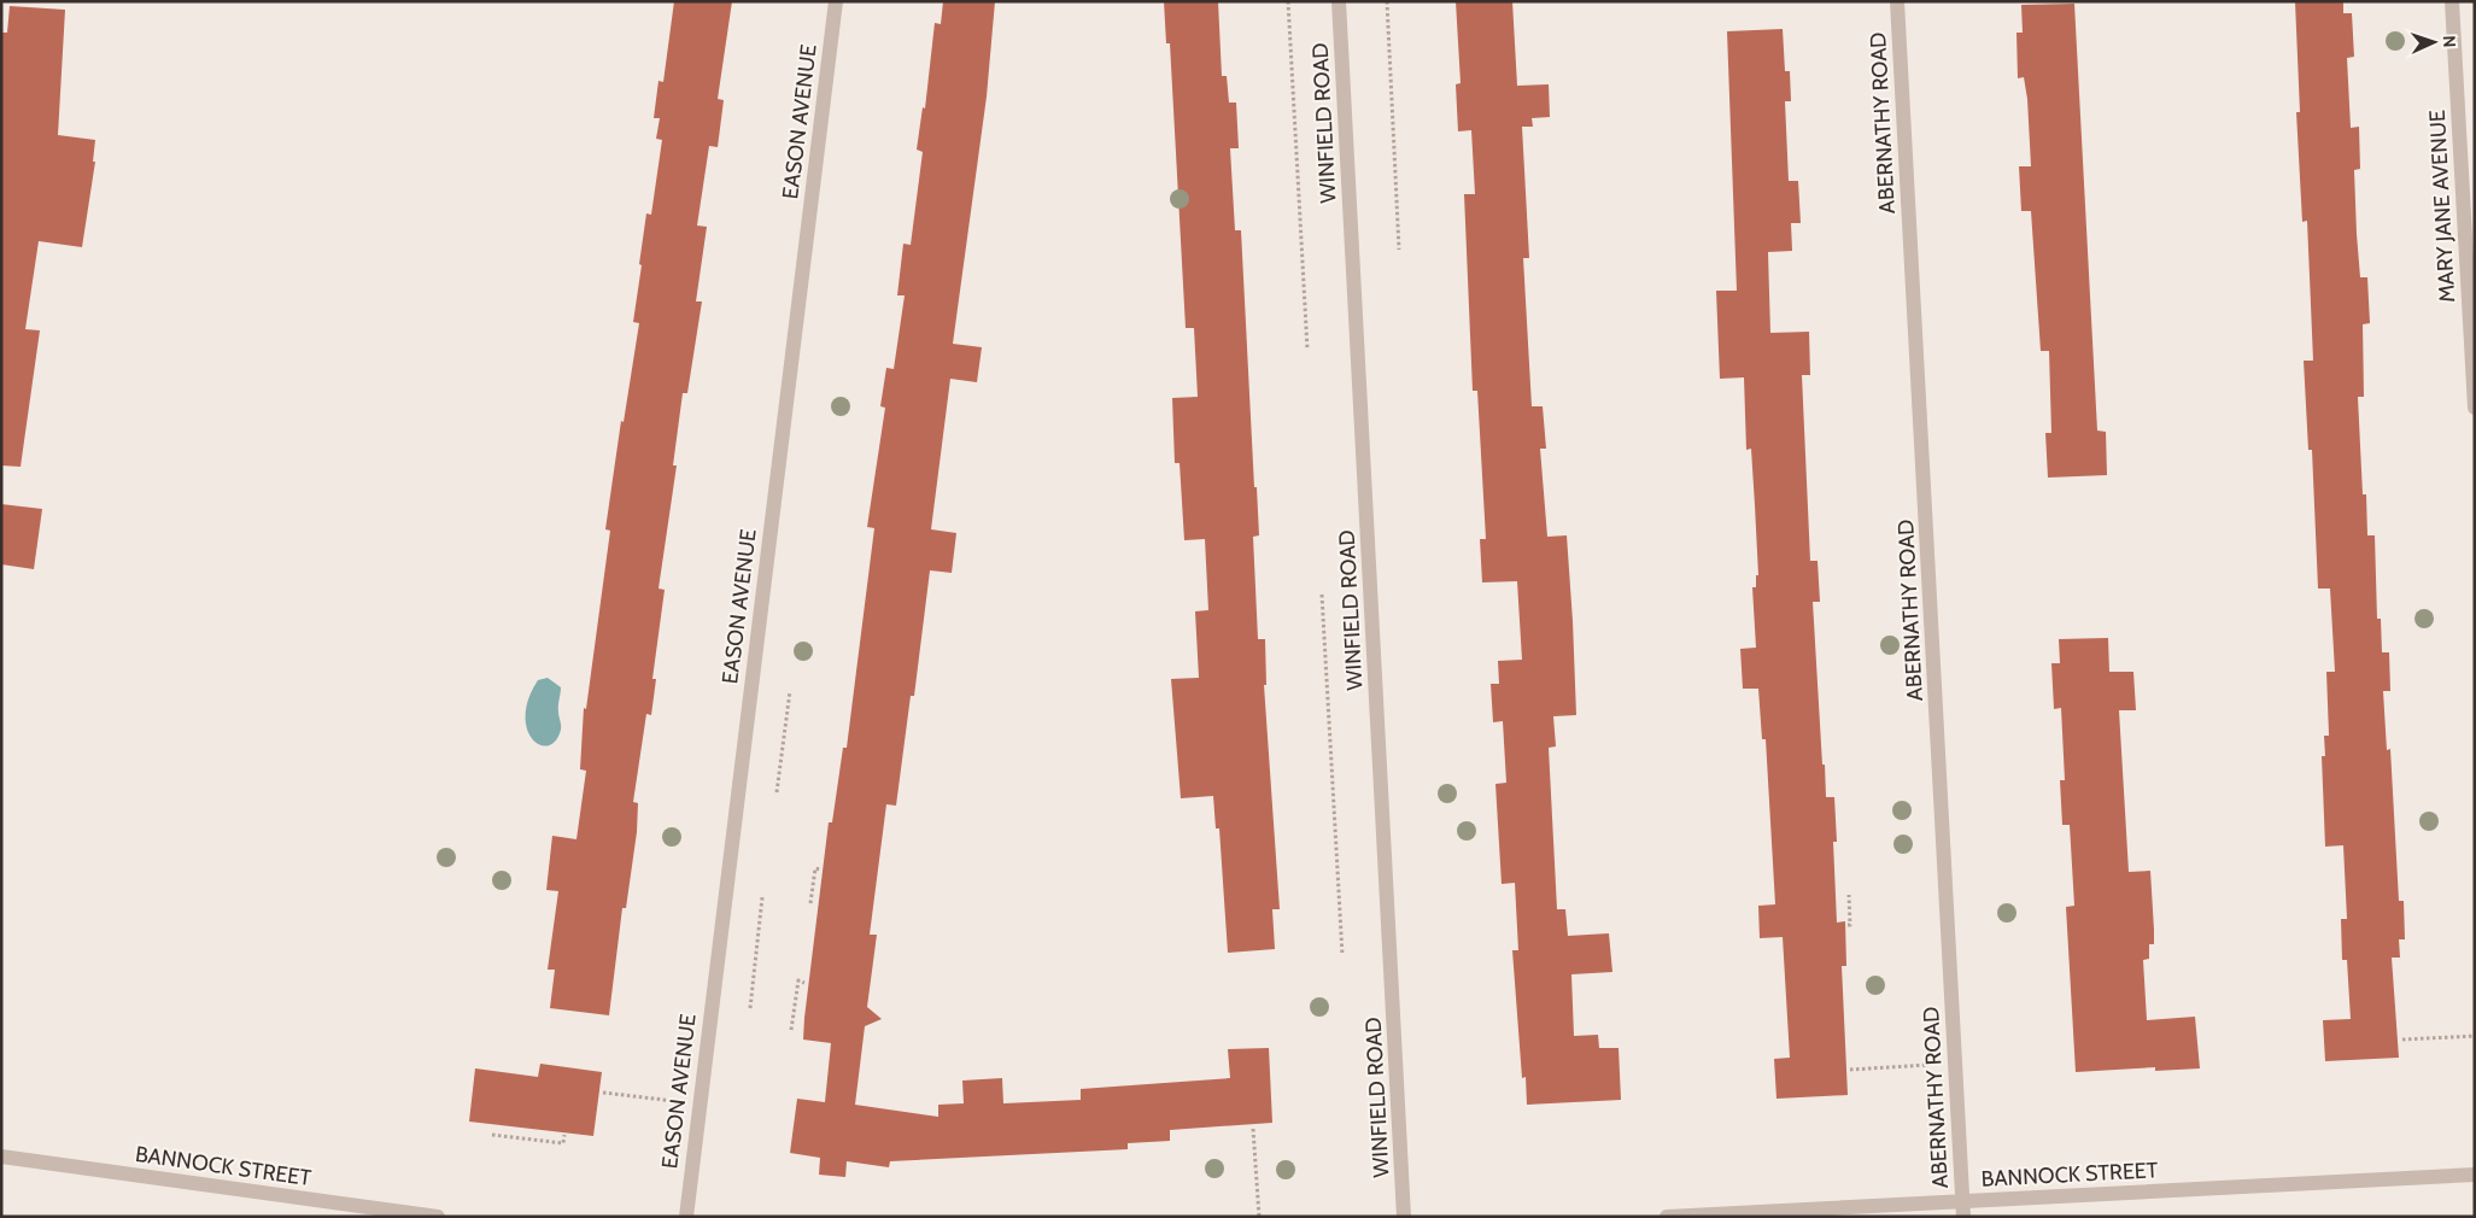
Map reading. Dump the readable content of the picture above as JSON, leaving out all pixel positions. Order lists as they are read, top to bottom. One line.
{"streets":{"street":["EASON AVENUE","WINFIELD ROAD","ABERNATHY ROAD","MARY JANE AVENUE","BANNOCK STREET"]},"crossings":[["ABERNATHY ROAD","BANNOCK STREET"]],"north":"right"}
